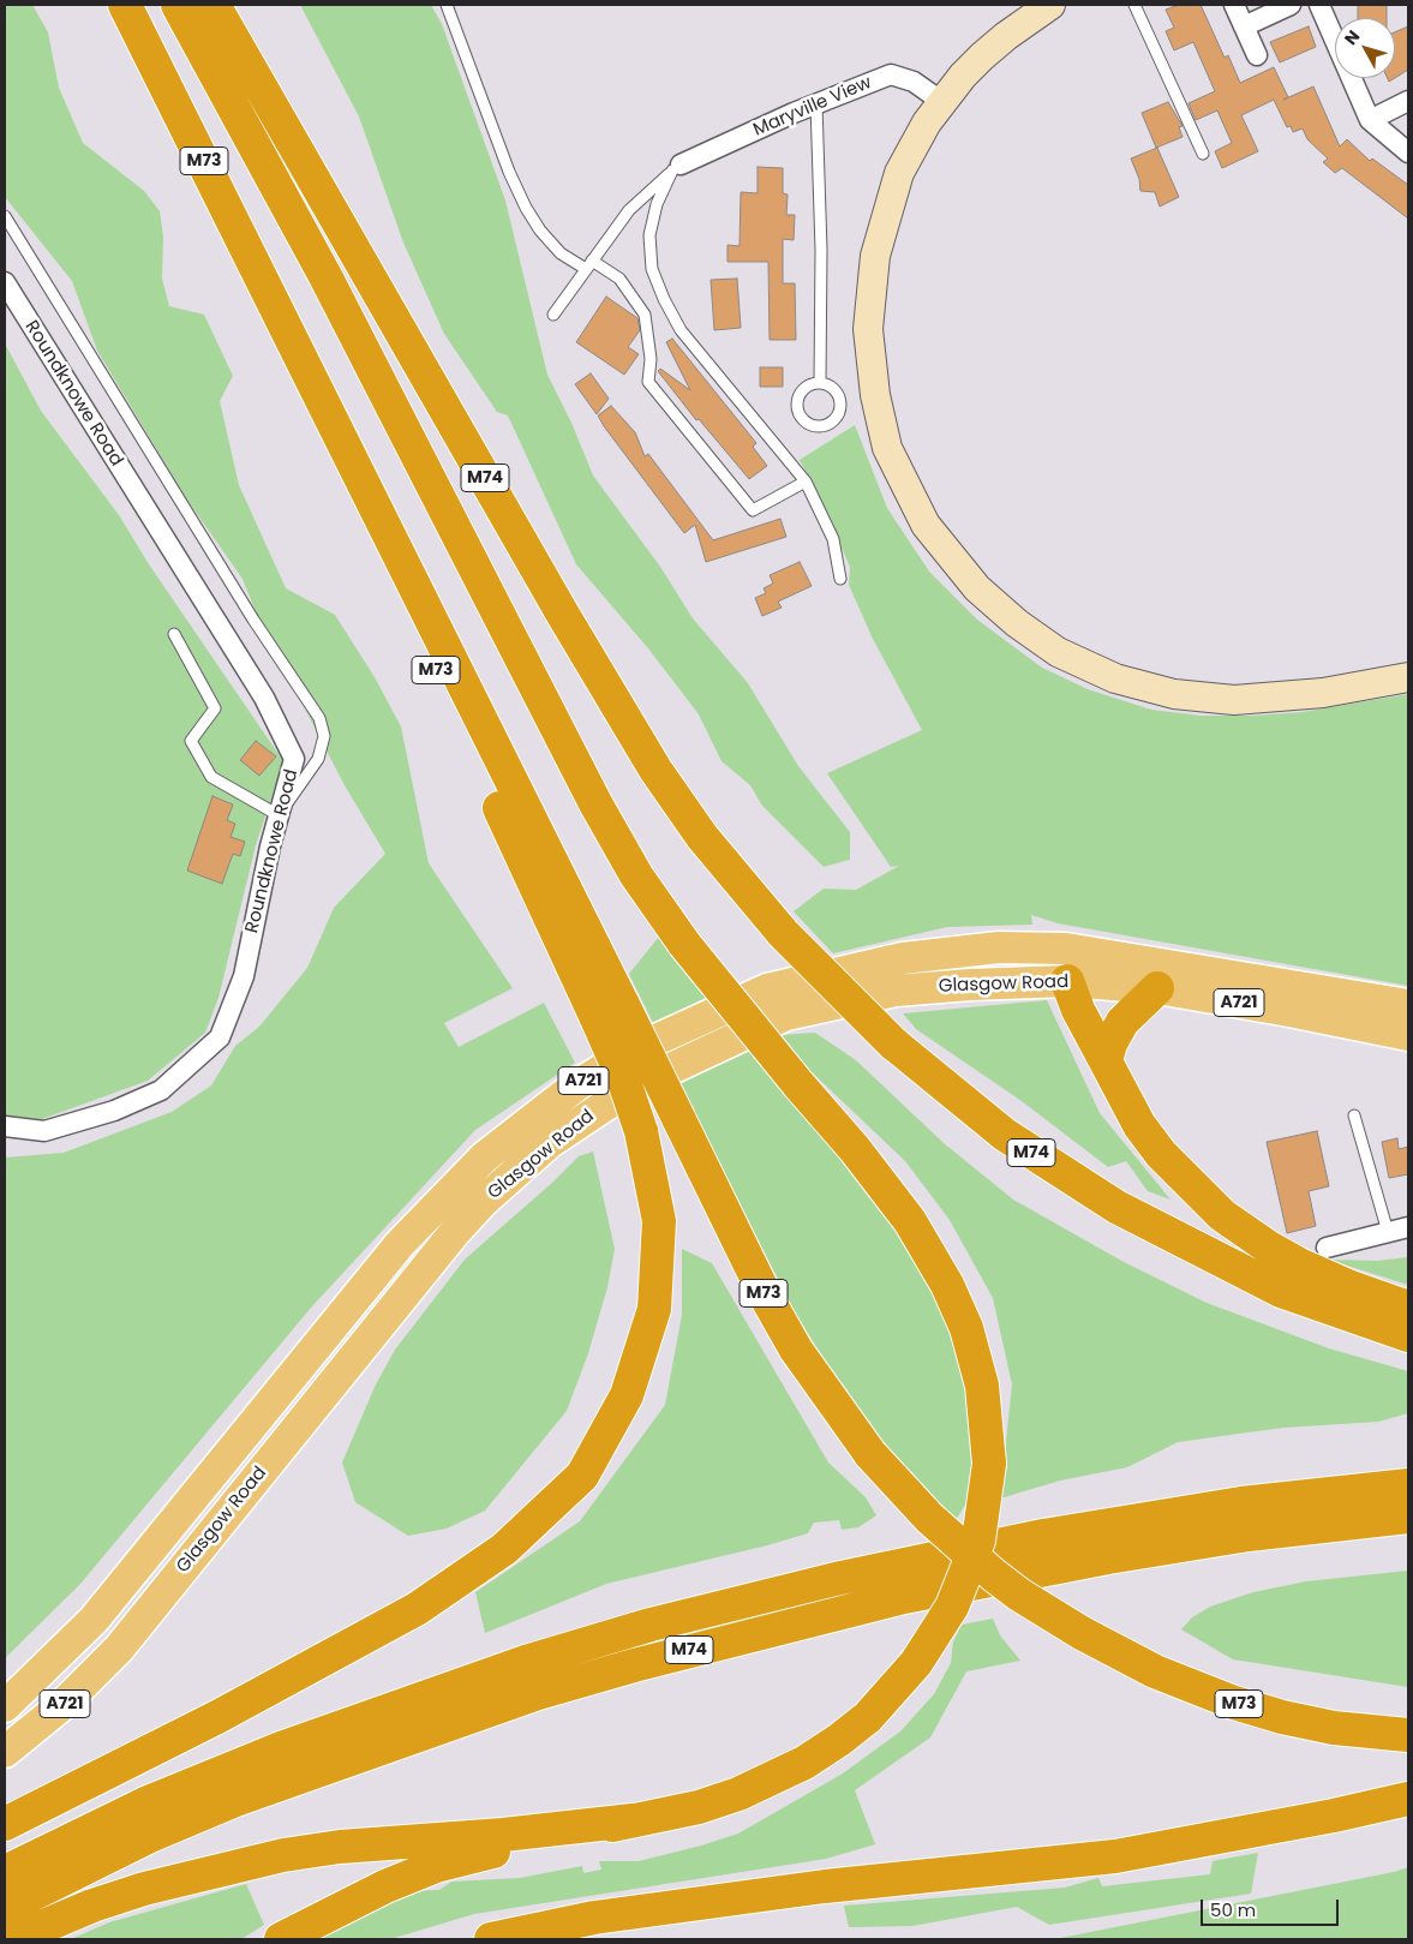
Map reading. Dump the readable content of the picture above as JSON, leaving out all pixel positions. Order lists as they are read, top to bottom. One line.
{"streets":{"highway":["M73","M74"],"main road":["Glasgow Road","A721"],"street":["Maryville View","Roundknowe Road"]},"scale_bar":"50 m","north":"top left"}
